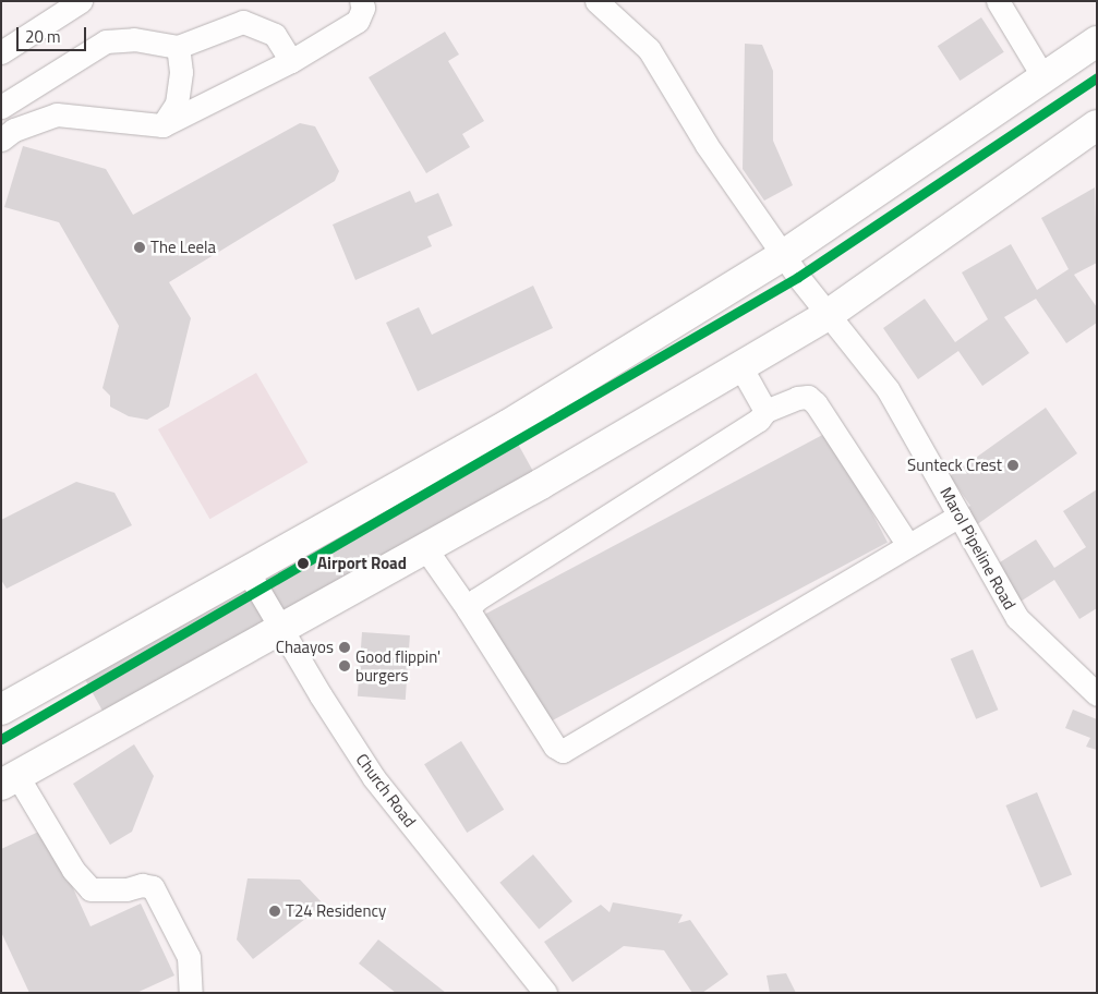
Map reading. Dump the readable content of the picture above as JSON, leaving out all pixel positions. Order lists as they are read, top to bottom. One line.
{"streets":{"street":["Marol Pipeline Road","Church Road"]},"places":["The Leela","Sunteck Crest","Airport Road","Chaayos","Good flippin' burgers","T24 Residency"],"scale_bar":"20 m"}
